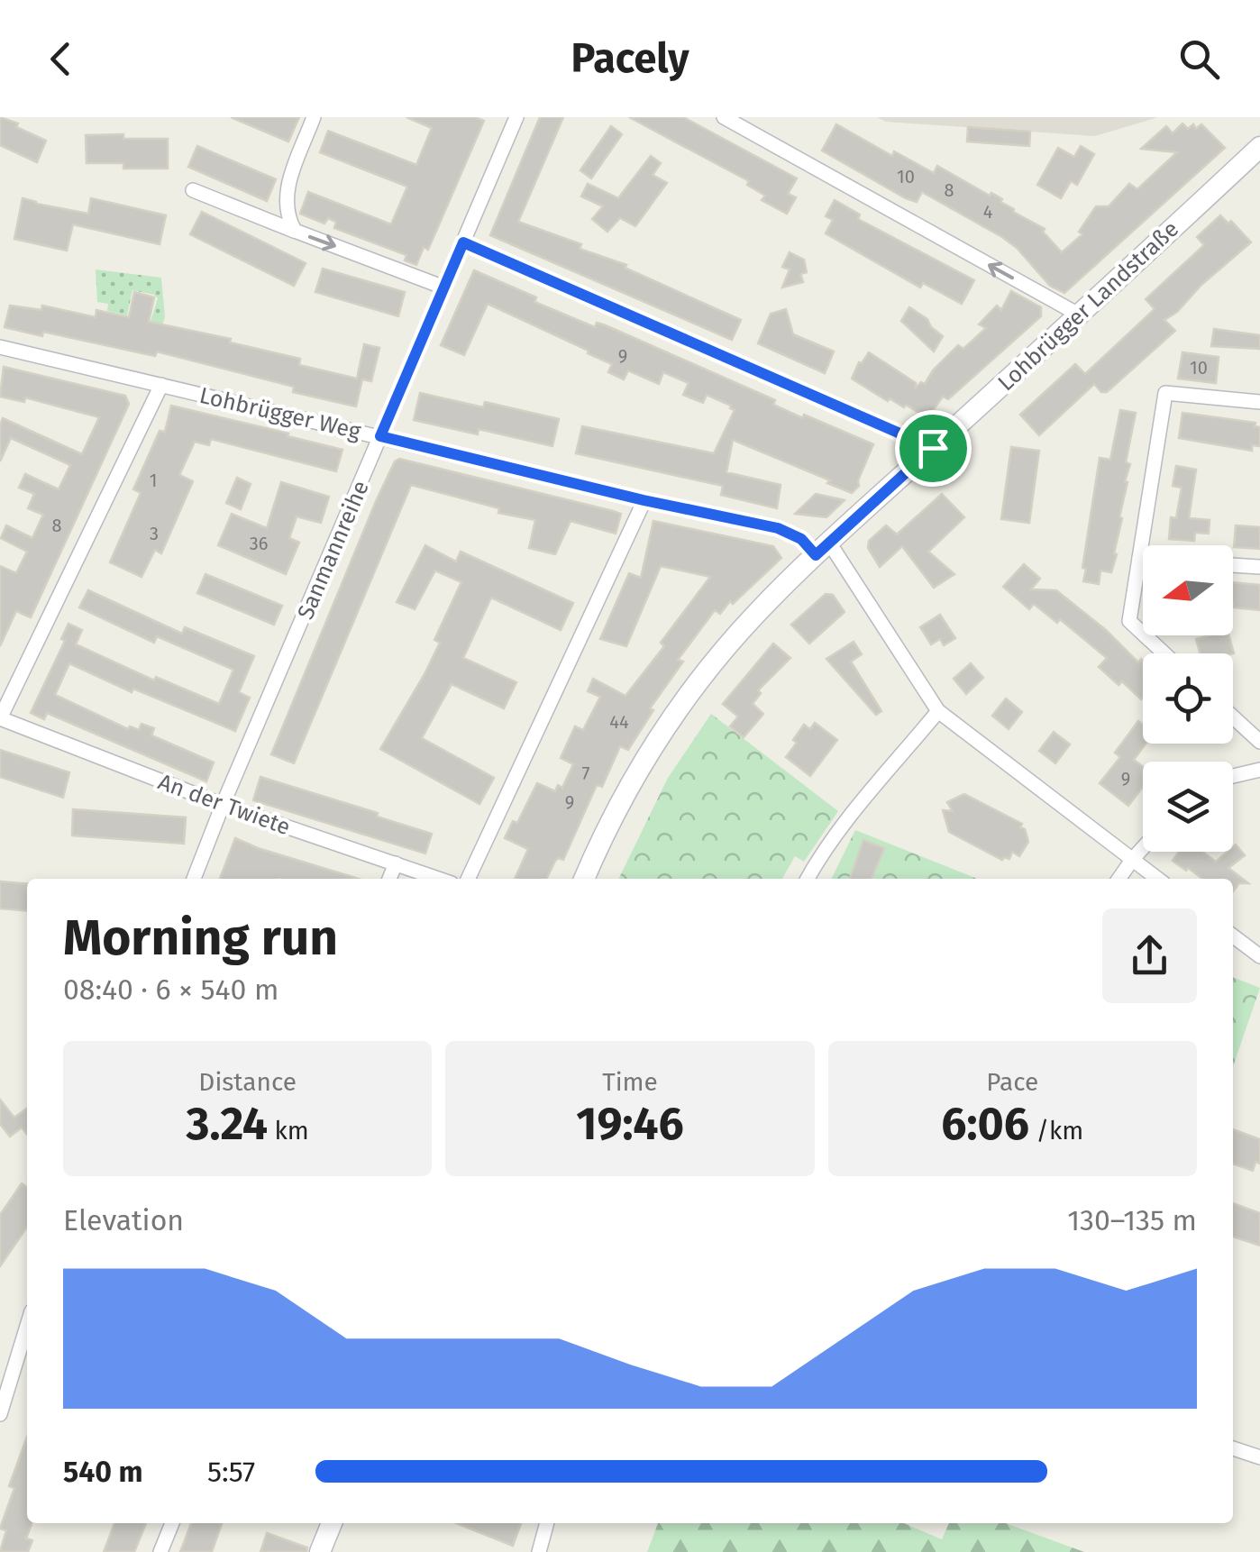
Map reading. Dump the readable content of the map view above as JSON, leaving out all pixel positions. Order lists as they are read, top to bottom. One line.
{"streets":{"street":["Lohbrügger Landstraße","Lohbrügger Weg","Sanmannreihe","An der Twiete"]},"crossings":[["Lohbrügger Landstraße","Lohbrügger Weg"],["Lohbrügger Weg","Sanmannreihe"],["Sanmannreihe","An der Twiete"]],"house_numbers":["10","8","4","9","10","1","8","3","36","44","7","9","9"],"north":"left","page":{"header":"Pacely","heading":["Morning run","08:40 · 6 × 540 m"],"stats":[["Distance","3.24 km"],["Time","19:46"],["Pace","6:06 /km"]],"chart":["Elevation","130–135 m"],"list":[{"name":"540 m","note":"5:57"}]}}
